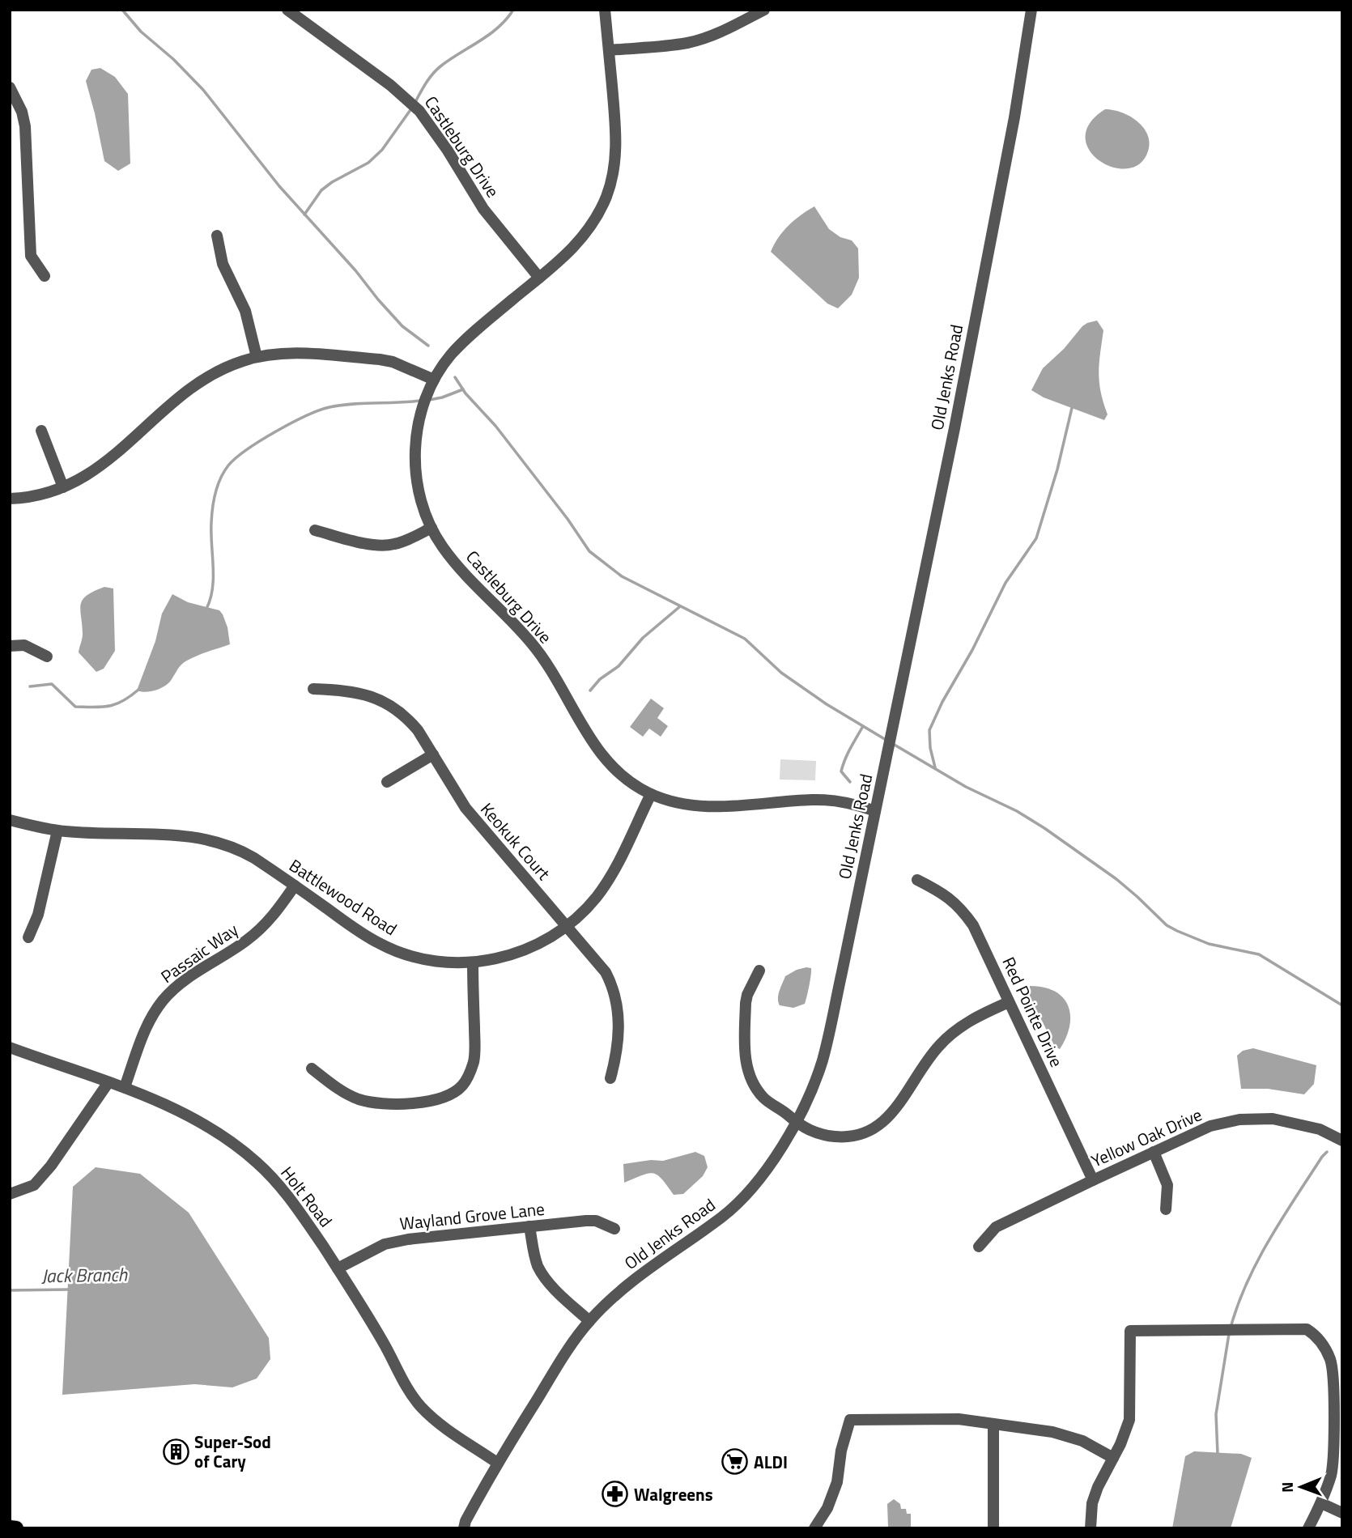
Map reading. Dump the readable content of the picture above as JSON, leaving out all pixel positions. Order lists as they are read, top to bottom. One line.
{"streets":{"street":["Castleburg Drive","Old Jenks Road","Keokuk Court","Battlewood Road","Passaic Way","Red Pointe Drive","Yellow Oak Drive","Holt Road","Wayland Grove Lane"]},"crossings":[["Castleburg Drive","Old Jenks Road"],["Castleburg Drive","Battlewood Road"],["Old Jenks Road","Holt Road"],["Keokuk Court","Battlewood Road"],["Battlewood Road","Passaic Way"],["Passaic Way","Holt Road"],["Red Pointe Drive","Yellow Oak Drive"],["Holt Road","Wayland Grove Lane"]],"water":["Jack Branch"],"places":{"building":["Super-Sod of Cary"],"supermarket":["ALDI"],"pharmacy":["Walgreens"]},"north":"left"}
